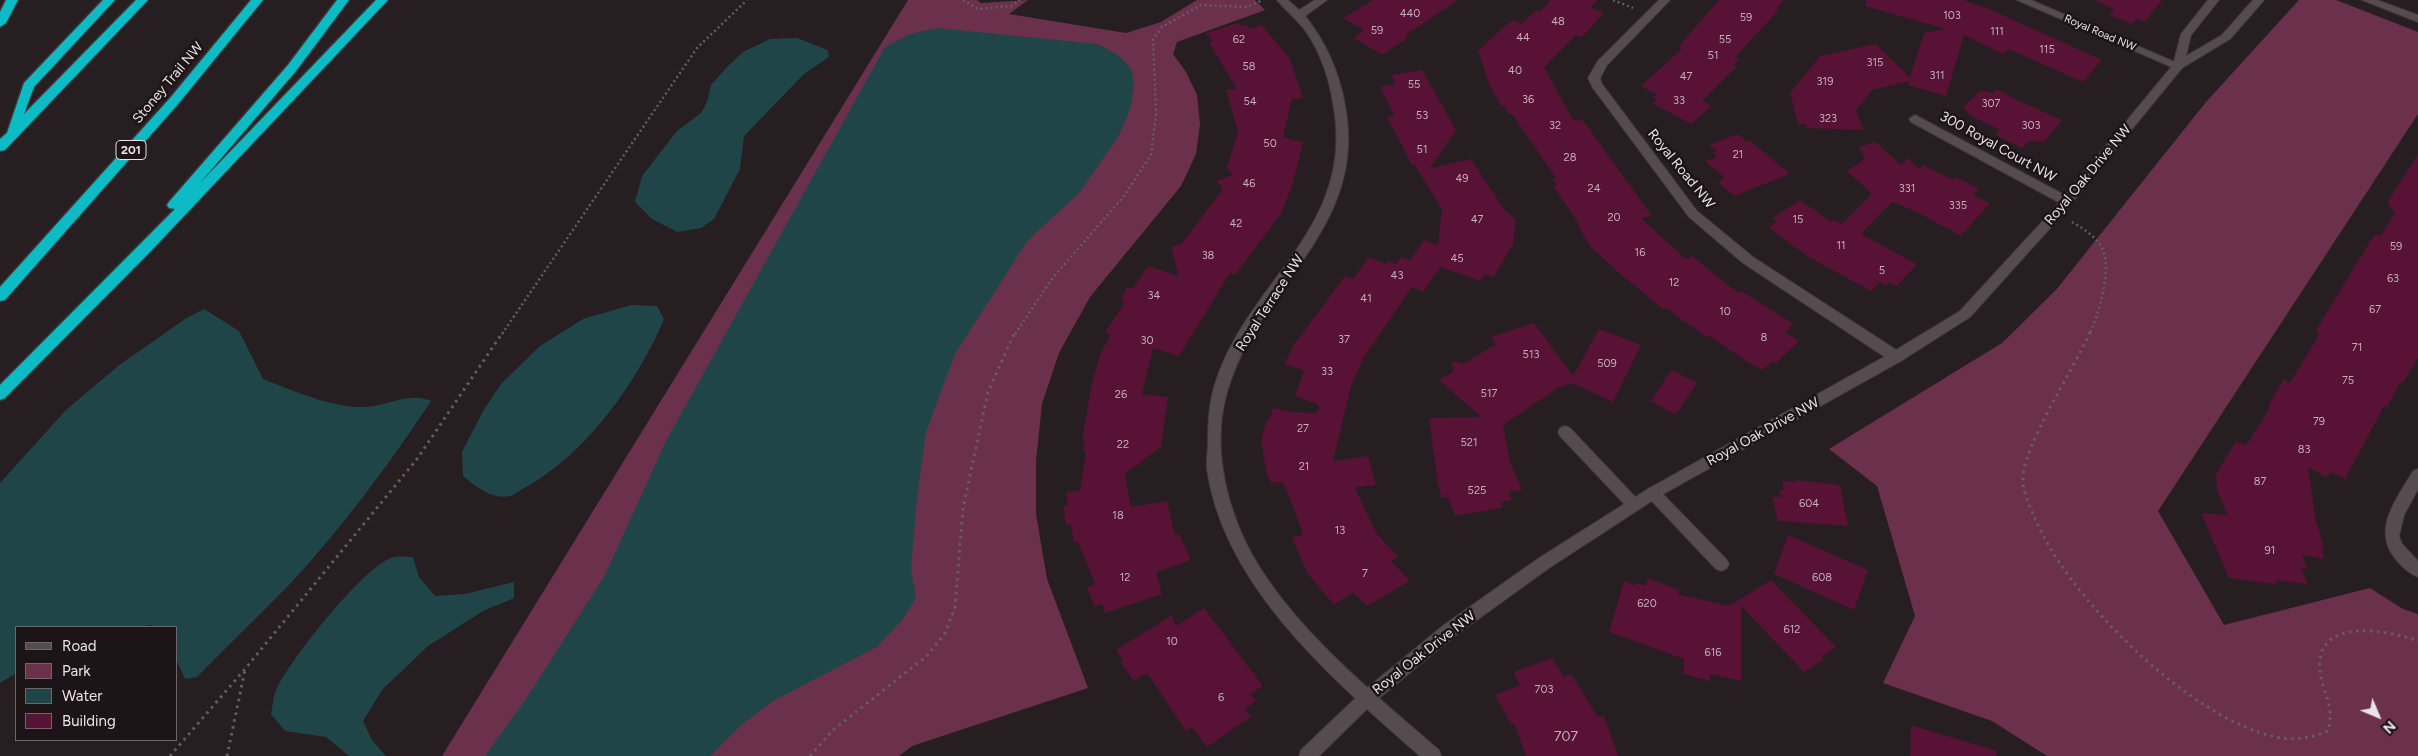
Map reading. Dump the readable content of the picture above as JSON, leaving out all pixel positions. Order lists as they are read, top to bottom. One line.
{"streets":{"highway":["Stoney Trail NW","201"],"street":["Royal Road NW","300 Royal Court NW","Royal Oak Drive NW","Royal Terrace NW"]},"crossings":[["Royal Road NW","Royal Oak Drive NW"],["300 Royal Court NW","Royal Oak Drive NW"],["Royal Oak Drive NW","Royal Terrace NW"]],"house_numbers":["440","103","59","48","59","111","44","62","55","115","51","315","58","40","311","47","319","55","36","33","54","307","53","323","32","303","50","51","21","28","49","46","24","331","335","20","47","15","42","11","59","16","38","45","5","43","63","12","34","41","67","10","8","37","30","71","513","509","33","75","517","26","79","27","521","22","83","21","87","525","604","18","13","91","7","12","608","620","612","10","616","703","6","707"],"legend":["Road","Park","Water","Building"],"north":"bottom right"}
